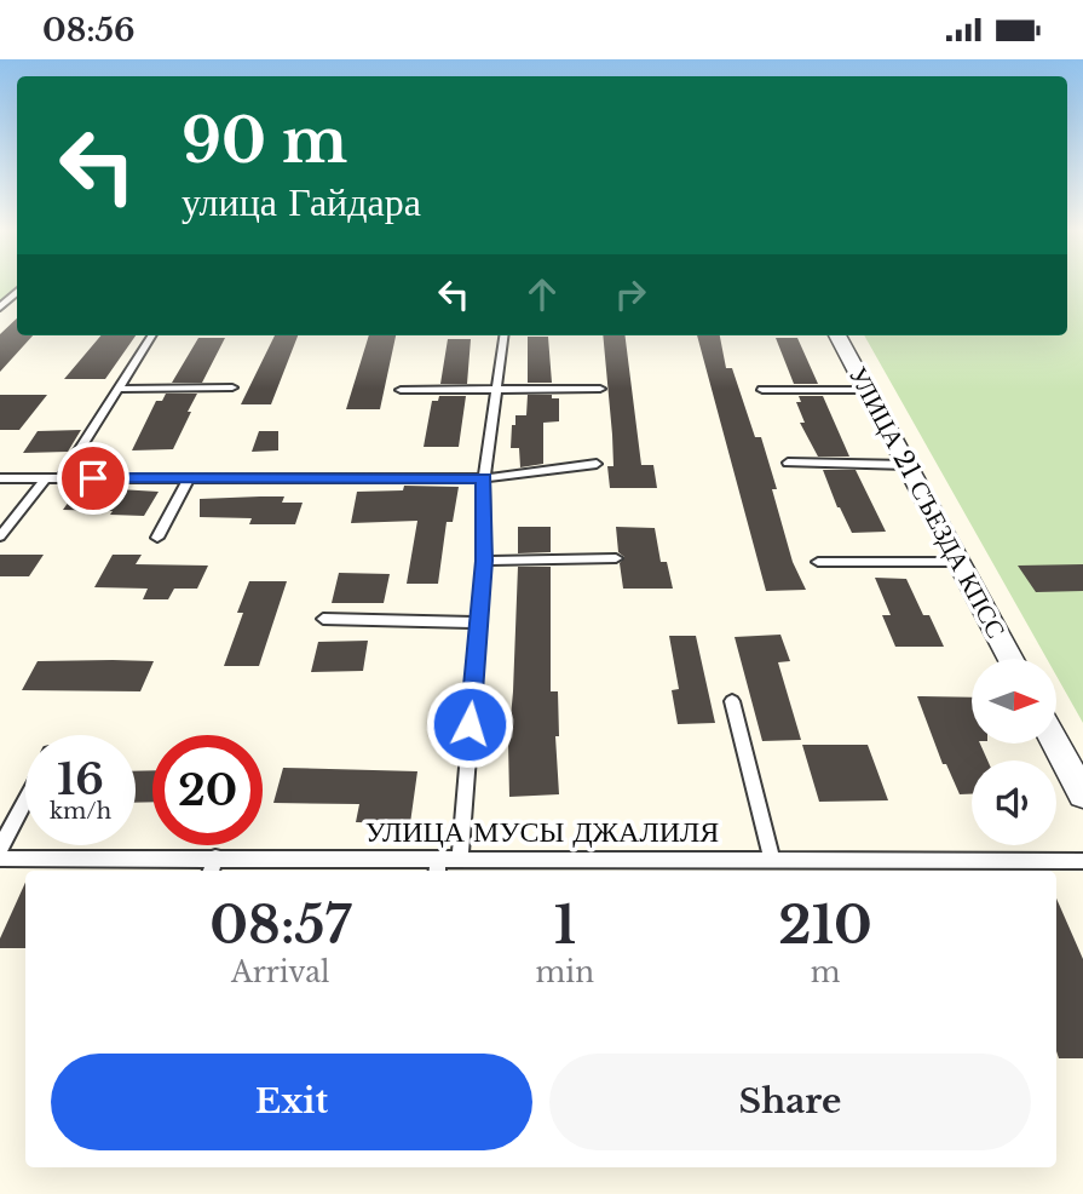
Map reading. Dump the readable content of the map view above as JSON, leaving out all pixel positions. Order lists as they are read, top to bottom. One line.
{"streets":{"street":["УЛИЦА 21 СЪЕЗДА КПСС"],"lane":["УЛИЦА МУСЫ ДЖАЛИЛЯ"]},"north":"right","page":{"status":"08:56","turn":["90 m","улица Гайдара"],"speed":"16 km/h","limit":"20","eta":["08:57","Arrival","1","min","210","m"],"buttons":["Exit","Share"]}}
